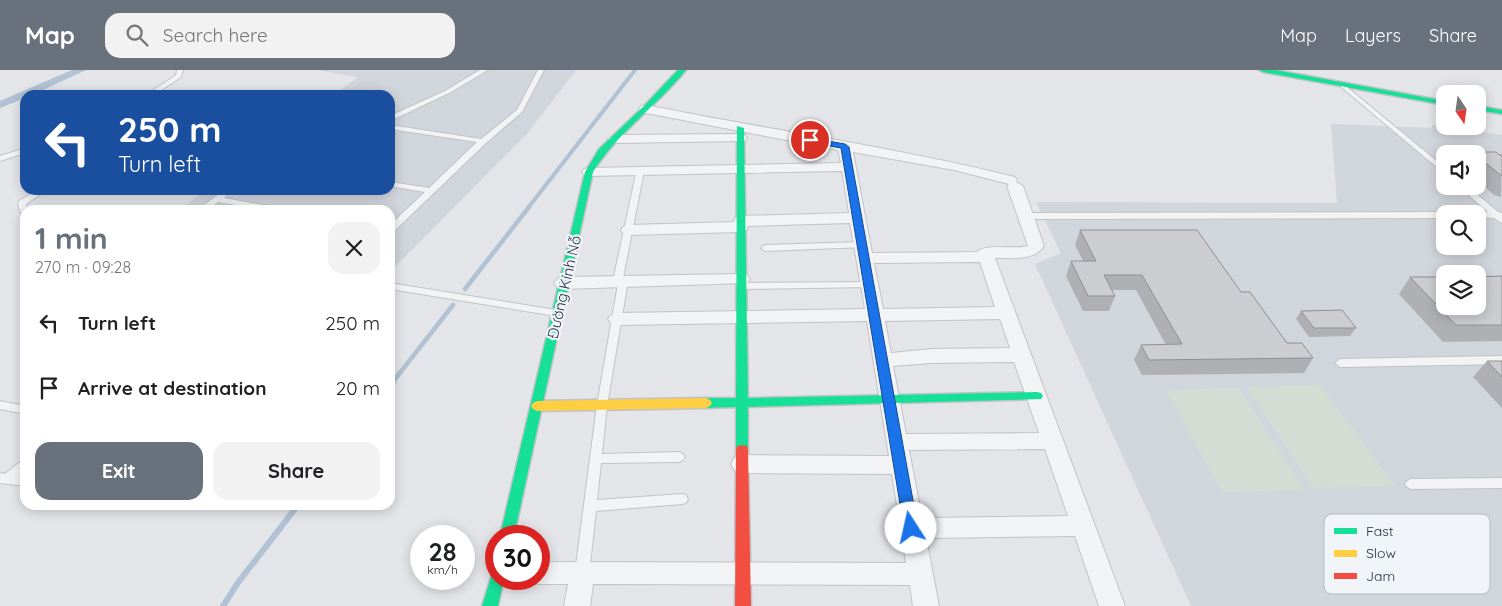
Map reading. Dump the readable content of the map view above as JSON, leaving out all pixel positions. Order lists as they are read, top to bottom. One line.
{"streets":{"street":["Đường Kính Nỗ"]},"legend":["Fast","Slow","Jam"],"north":"bottom","page":{"header":"Map","search":"Search here","nav":["Map","Layers","Share"],"turn":["250 m","Turn left"],"heading":["1 min","270 m · 09:28"],"list":[{"name":"Turn left","value":"250 m"},{"name":"Arrive at destination","value":"20 m"}],"buttons":["Exit","Share"],"speed":"28 km/h","limit":"30"}}
